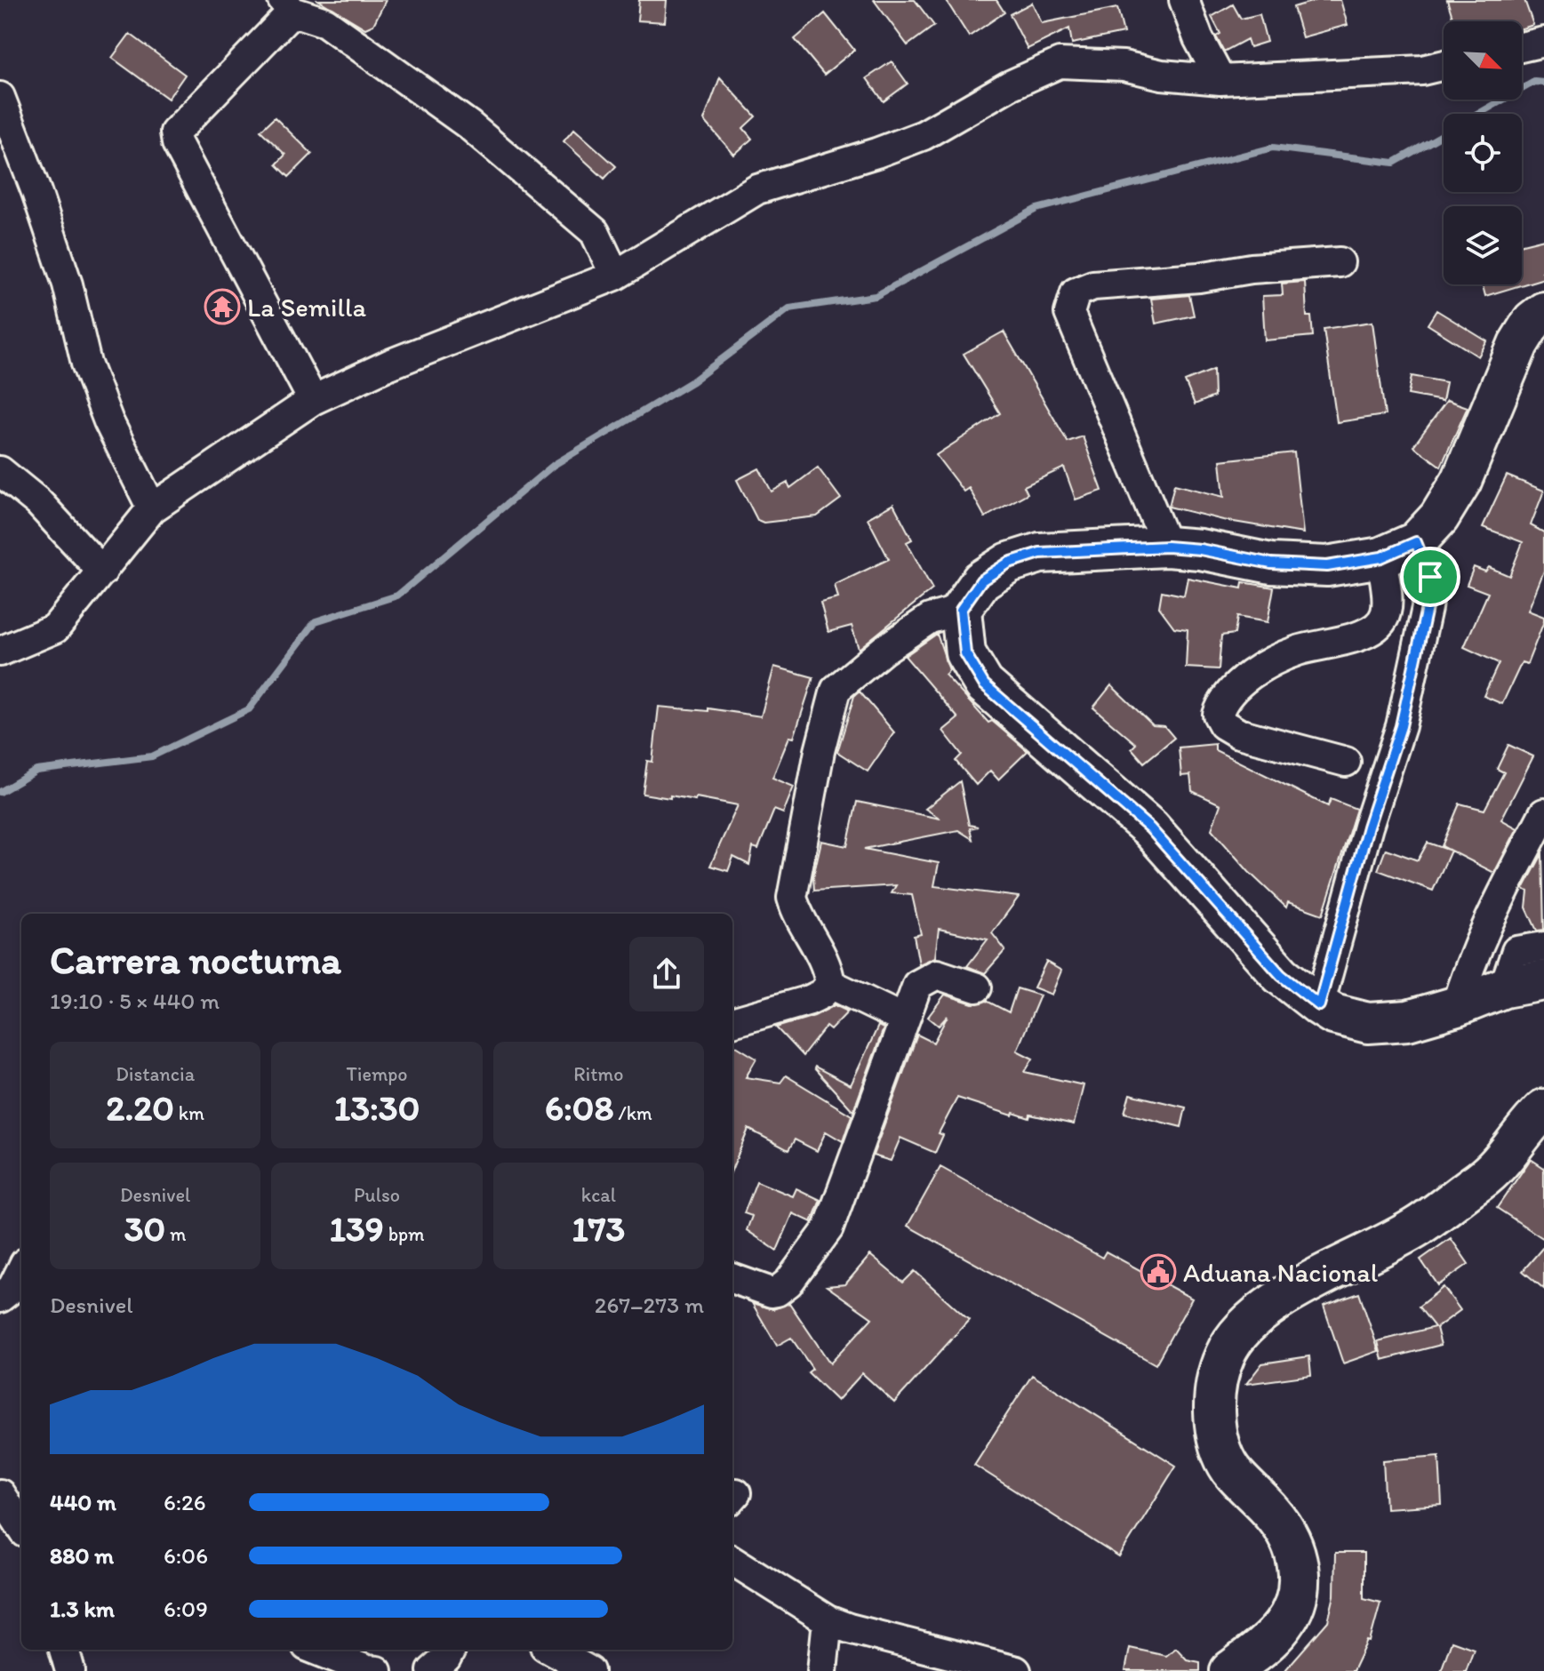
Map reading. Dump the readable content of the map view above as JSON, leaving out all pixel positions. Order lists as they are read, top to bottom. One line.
{"places":{"temple":["La Semilla"],"public building":["Aduana Nacional"]},"north":"bottom right","page":{"heading":["Carrera nocturna","19:10 · 5 × 440 m"],"stats":[["Distancia","2.20 km"],["Tiempo","13:30"],["Ritmo","6:08 /km"],["Desnivel","30 m"],["Pulso","139 bpm"],["kcal","173"]],"chart":["Desnivel","267–273 m"],"list":[{"name":"440 m","note":"6:26"},{"name":"880 m","note":"6:06"},{"name":"1.3 km","note":"6:09"}]}}
